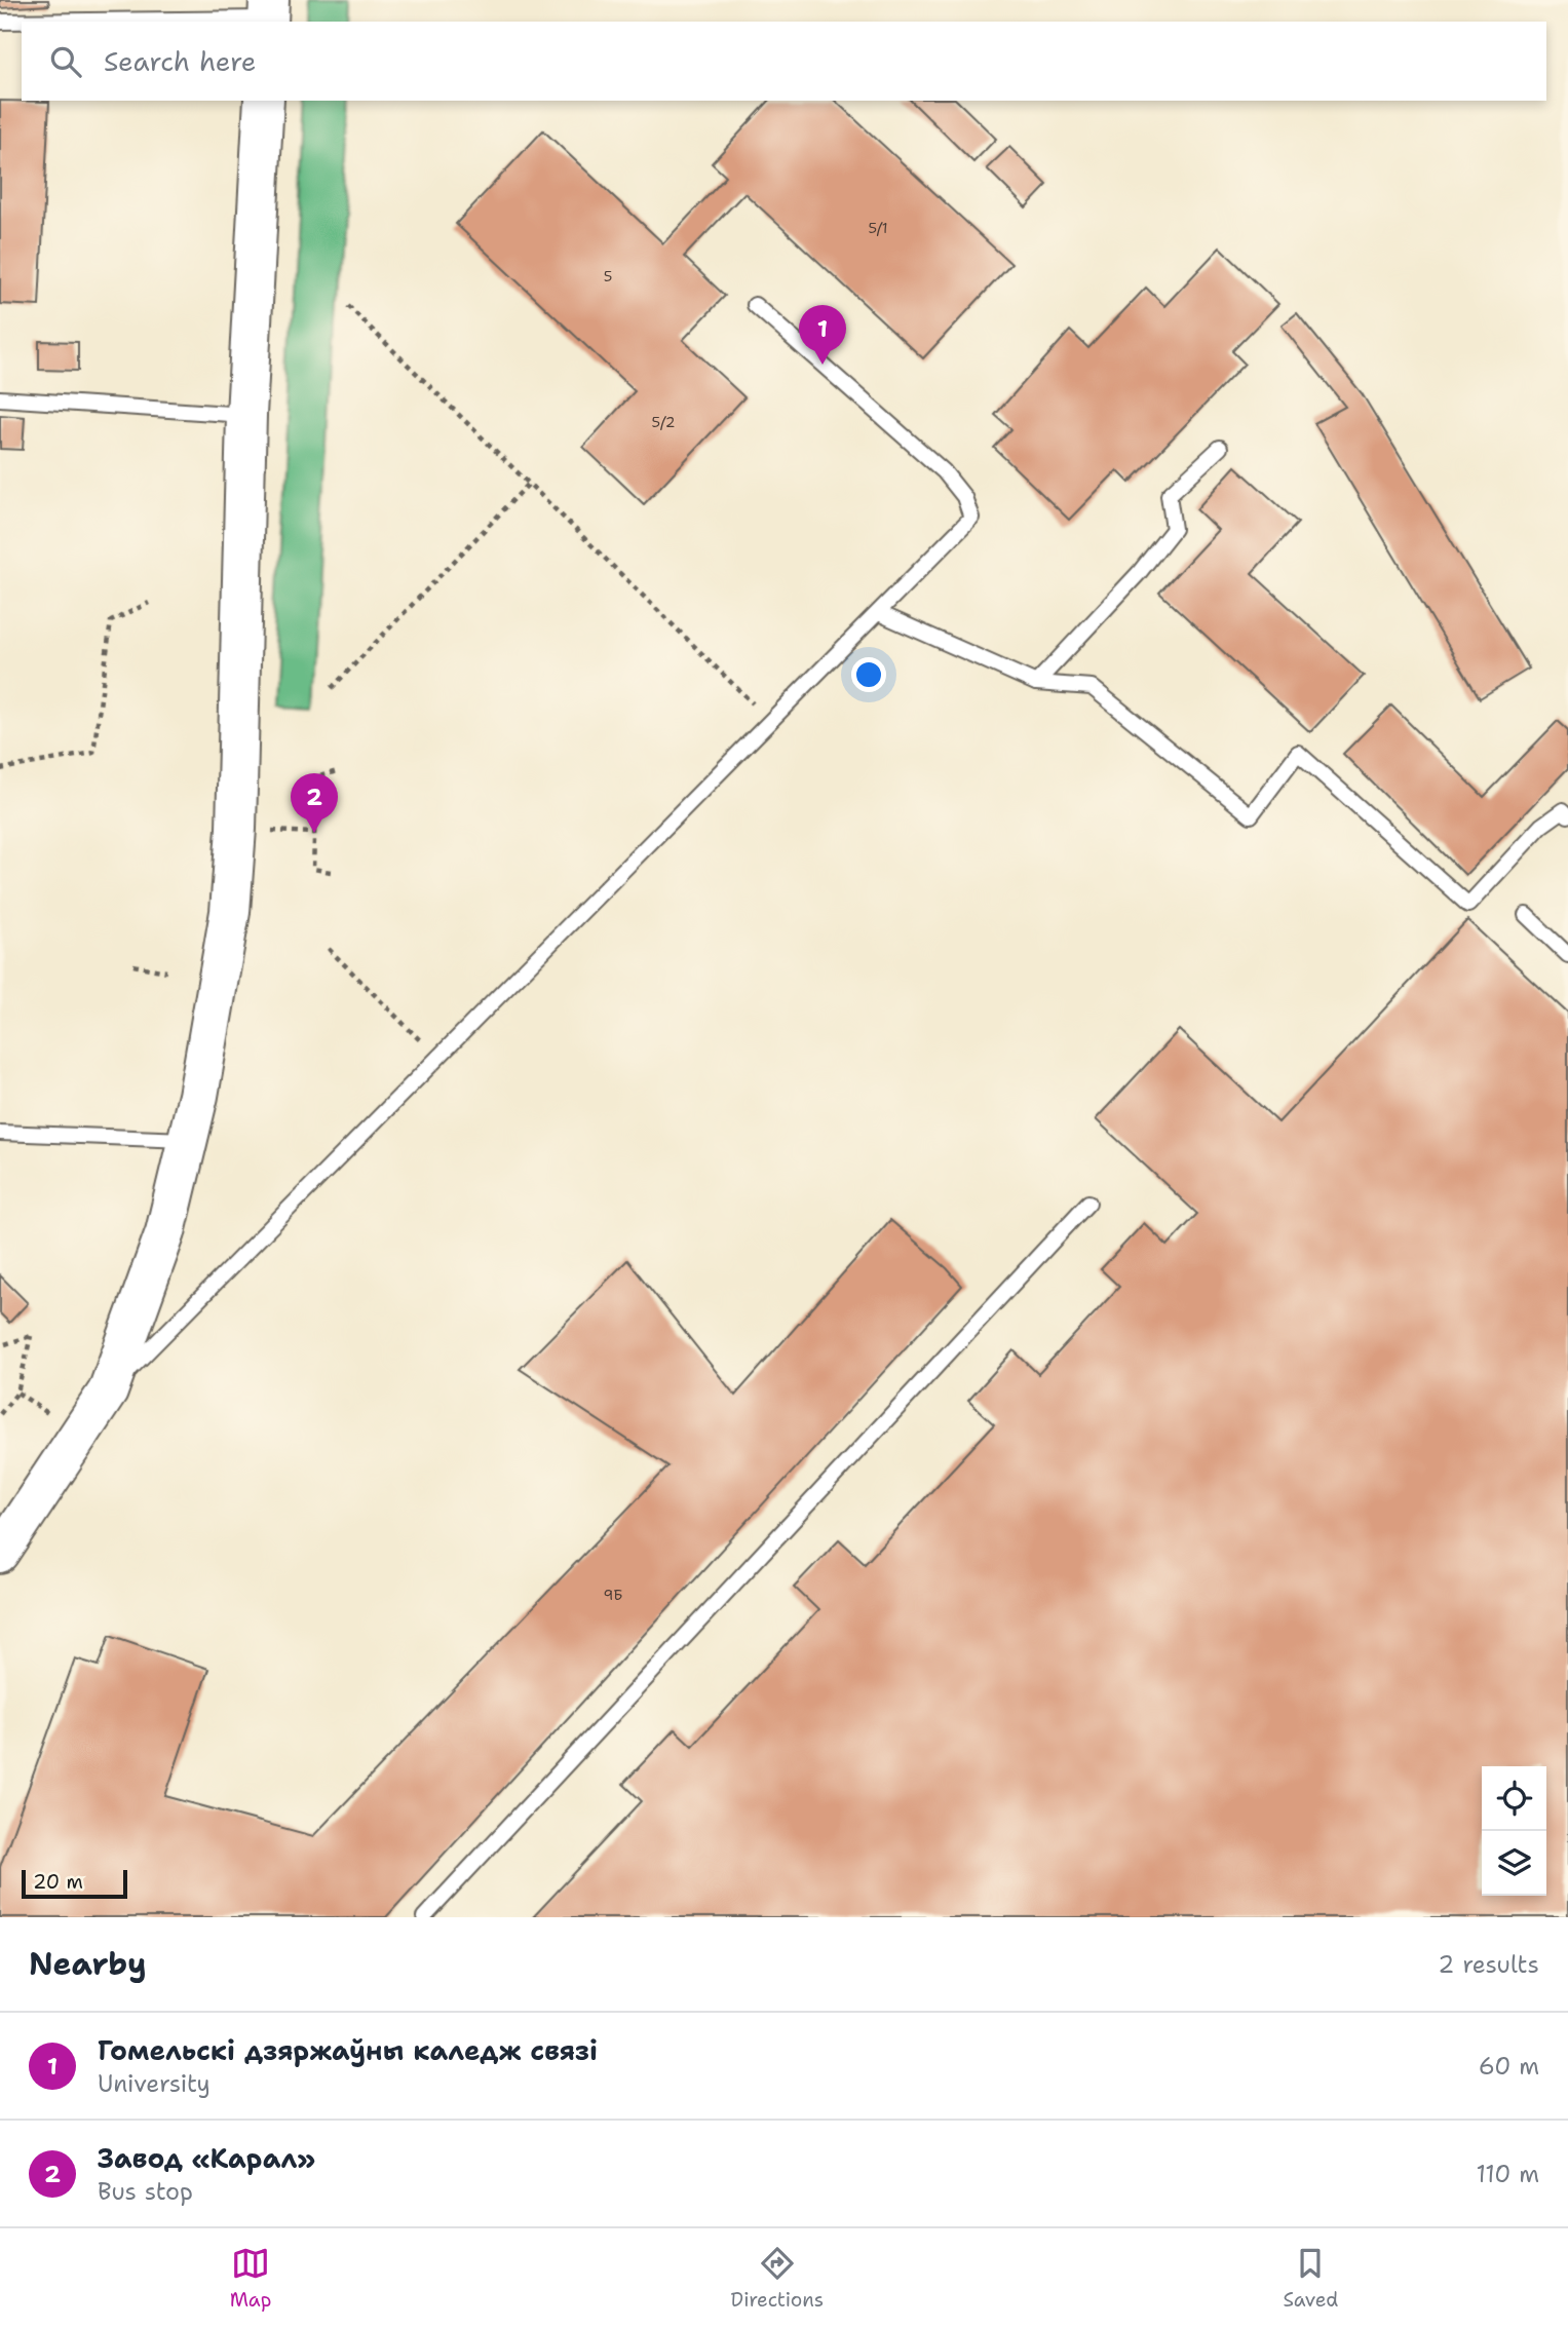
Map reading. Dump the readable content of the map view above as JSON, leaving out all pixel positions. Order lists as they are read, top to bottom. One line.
{"house_numbers":["5/1","5","5/2","9Б"],"scale_bar":"20 m","page":{"search":"Search here","pins":["1","2"],"scale":"20 m","heading":["Nearby","2 results"],"list":[{"mark":"1","name":"Гомельскі дзяржаўны каледж связі","note":"University","value":"60 m"},{"mark":"2","name":"Завод «Карал»","note":"Bus stop","value":"110 m"}],"nav":["Map","Directions","Saved"]}}
